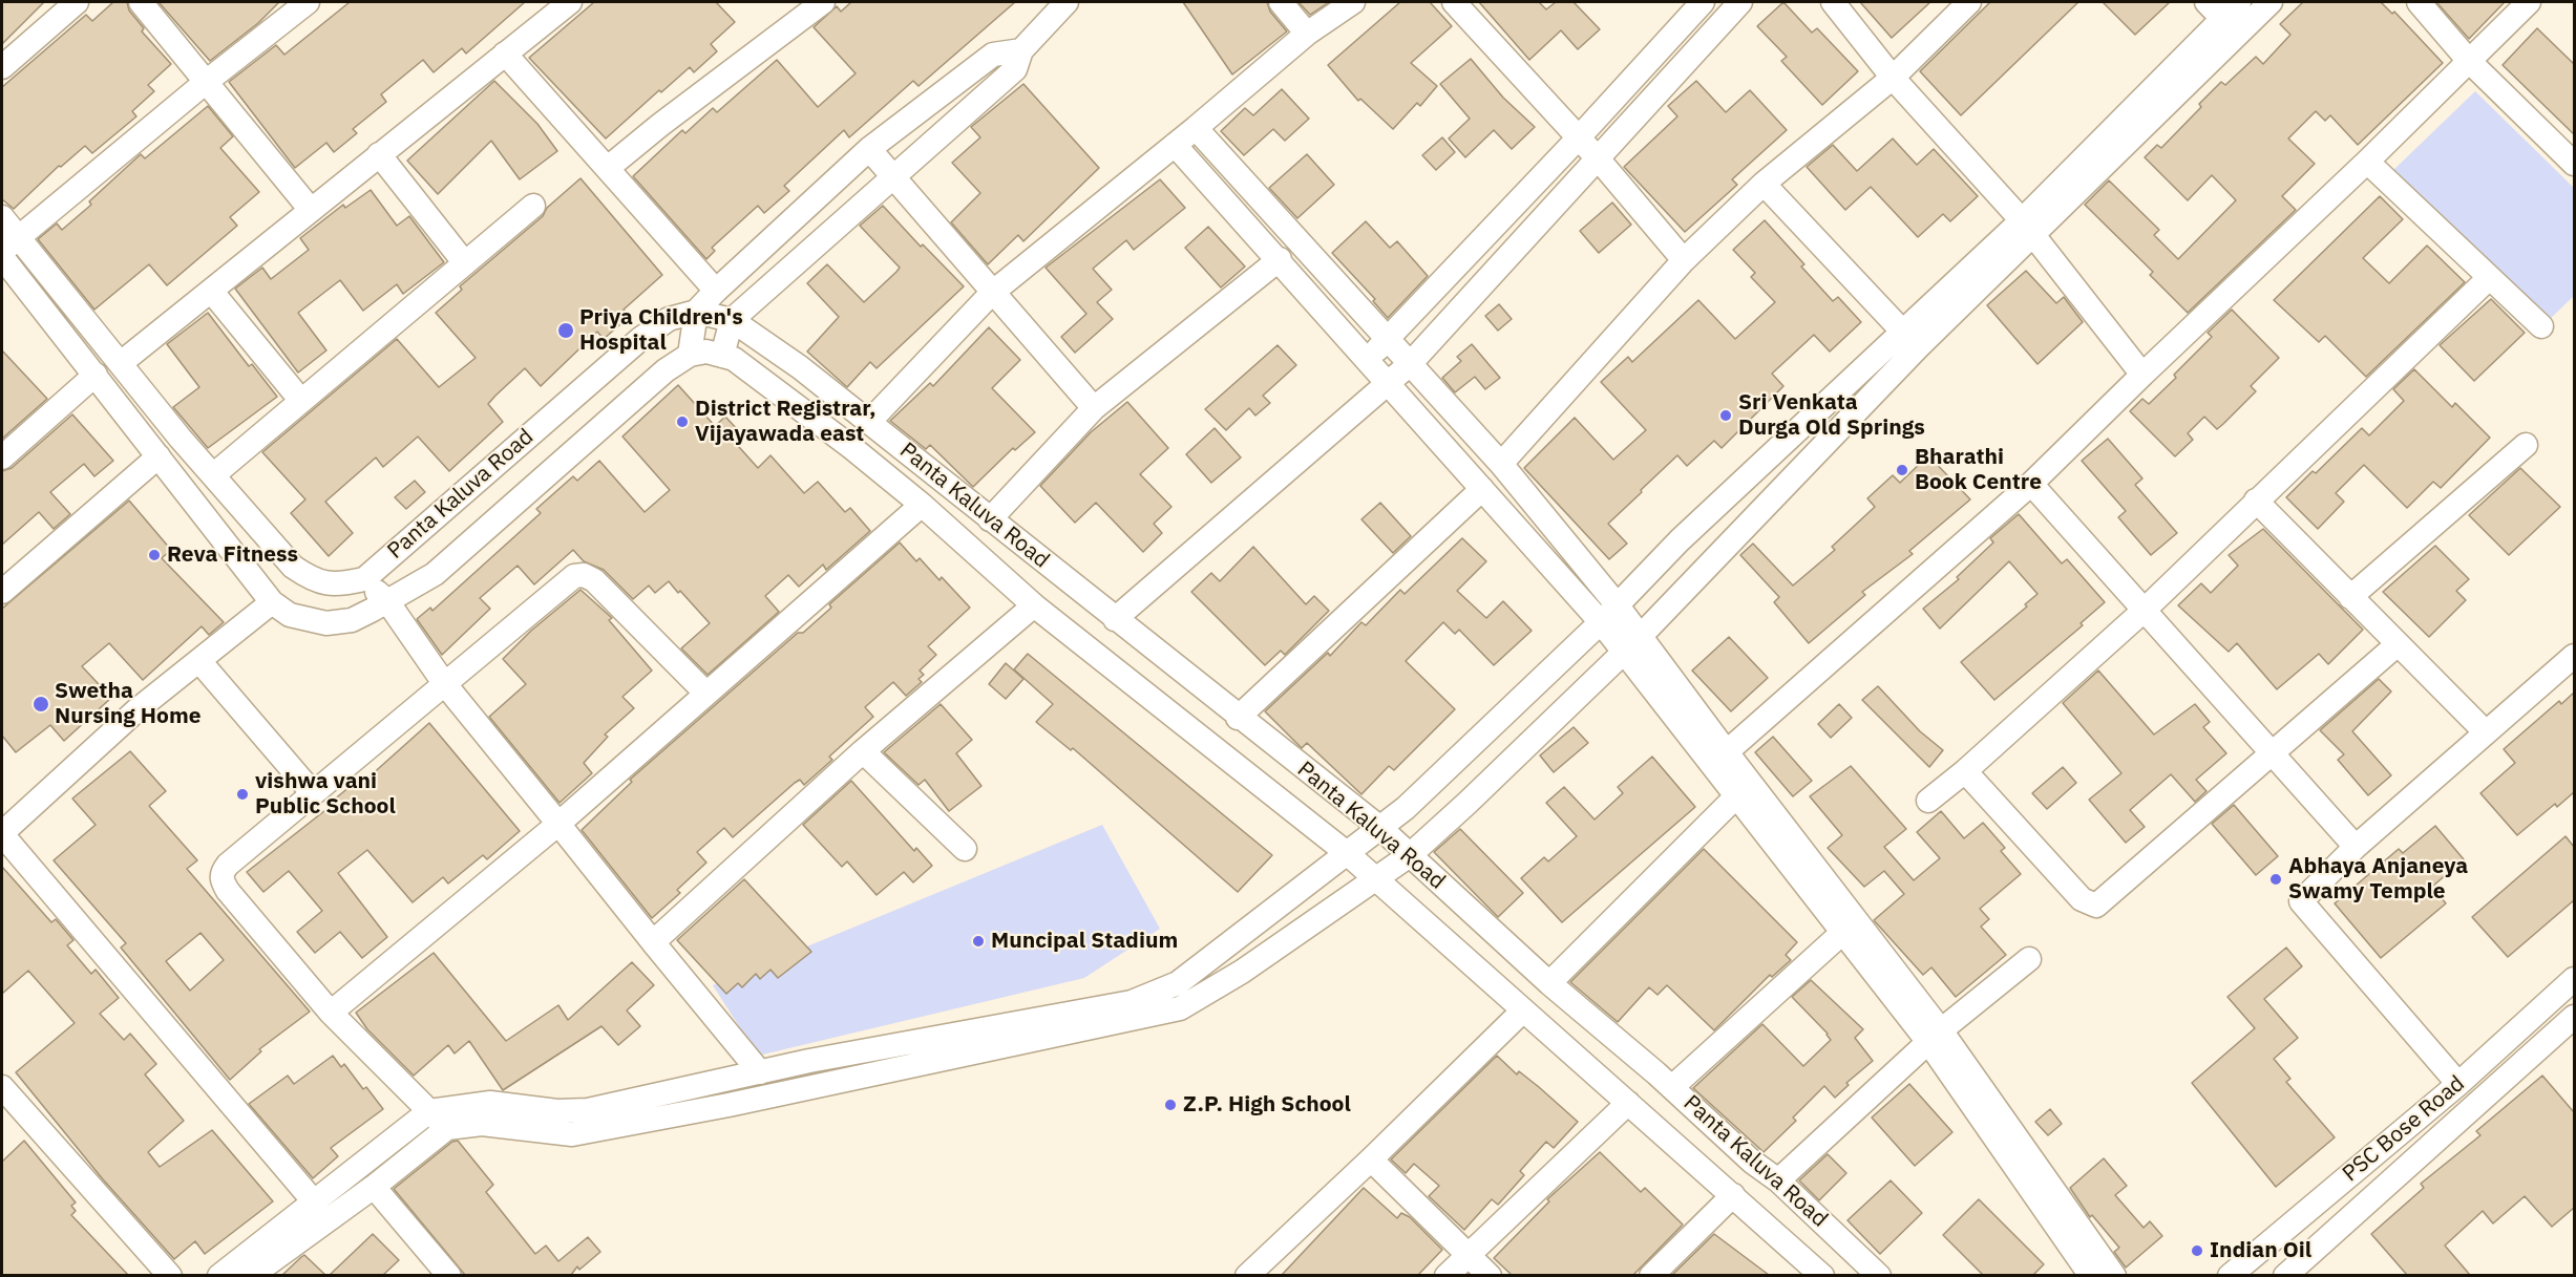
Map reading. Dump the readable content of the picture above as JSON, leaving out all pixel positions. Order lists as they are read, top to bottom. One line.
{"streets":{"street":["Panta Kaluva Road","PSC Bose Road"]},"places":["Priya Children's Hospital","Sri Venkata Durga Old Springs","District Registrar, Vijayawada east","Bharathi Book Centre","Reva Fitness","Swetha Nursing Home","vishwa vani Public School","Abhaya Anjaneya Swamy Temple","Muncipal Stadium","Z.P. High School","Indian Oil"]}
